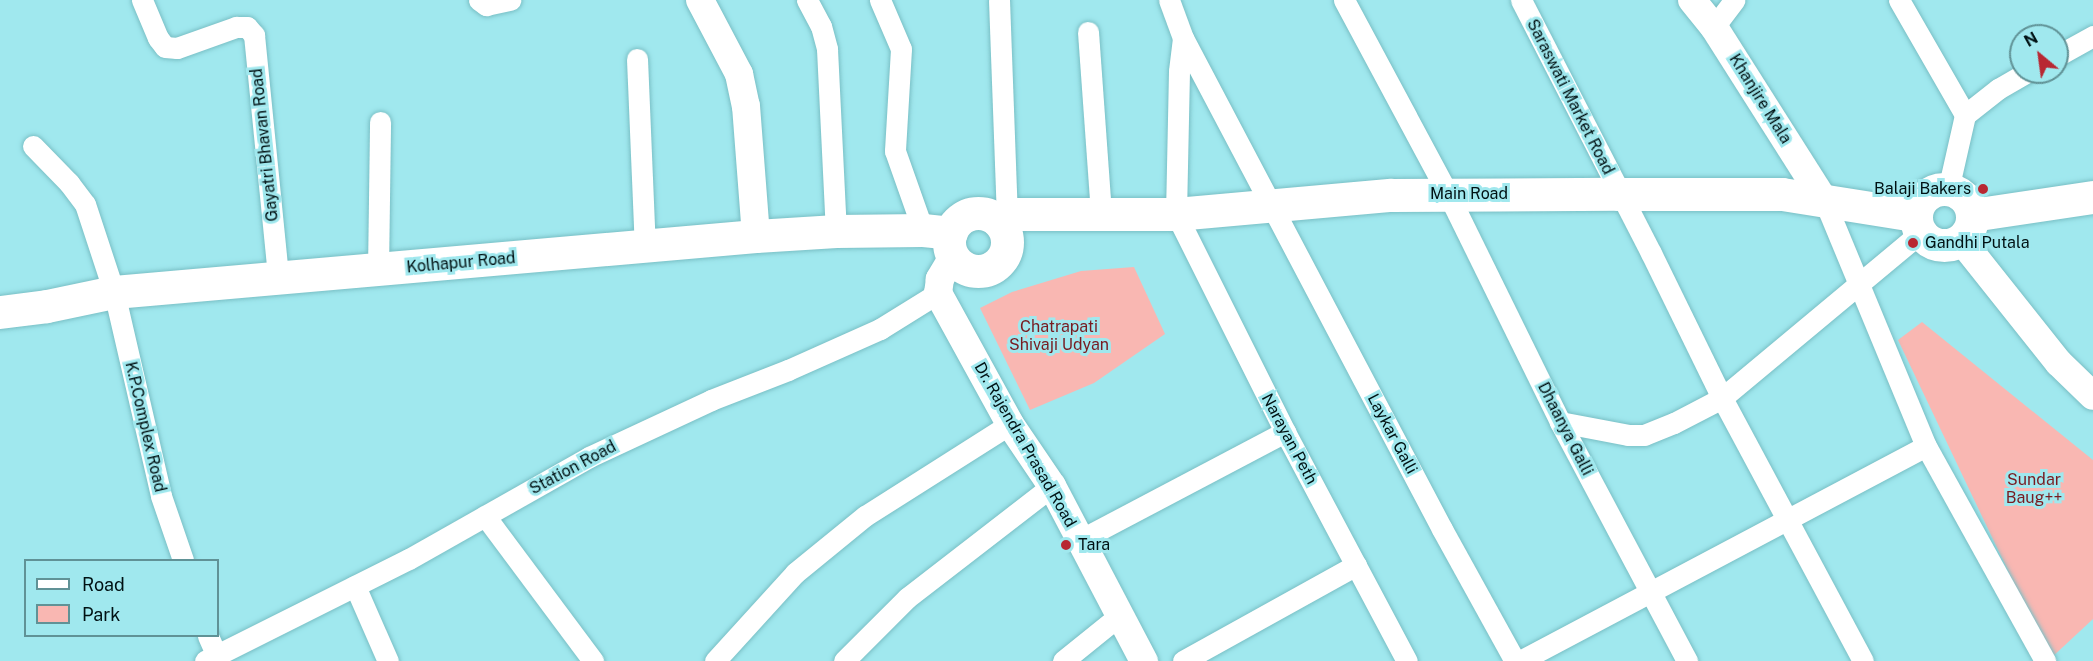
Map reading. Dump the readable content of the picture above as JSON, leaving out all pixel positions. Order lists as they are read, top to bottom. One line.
{"streets":{"main road":["Khanjire Mala","Main Road","Kolhapur Road","Dr. Rajendra Prasad Road"],"street":["Saraswati Market Road","Gayatri Bhavan Road","K.P.Complex Road","Dhaanya Galli","Laykar Galli","Narayan Peth","Station Road"]},"crossings":[["Saraswati Market Road","Main Road"],["Khanjire Mala","Main Road"],["Gayatri Bhavan Road","Kolhapur Road"],["Main Road","Kolhapur Road"],["Main Road","Dhaanya Galli"],["Main Road","Laykar Galli"],["Main Road","Narayan Peth"],["Kolhapur Road","K.P.Complex Road"],["Dr. Rajendra Prasad Road","Station Road"]],"parks":["Chatrapati Shivaji Udyan","Sundar Baug++"],"places":["Balaji Bakers","Gandhi Putala","Tara"],"legend":["Road","Park"],"north":"top left"}
